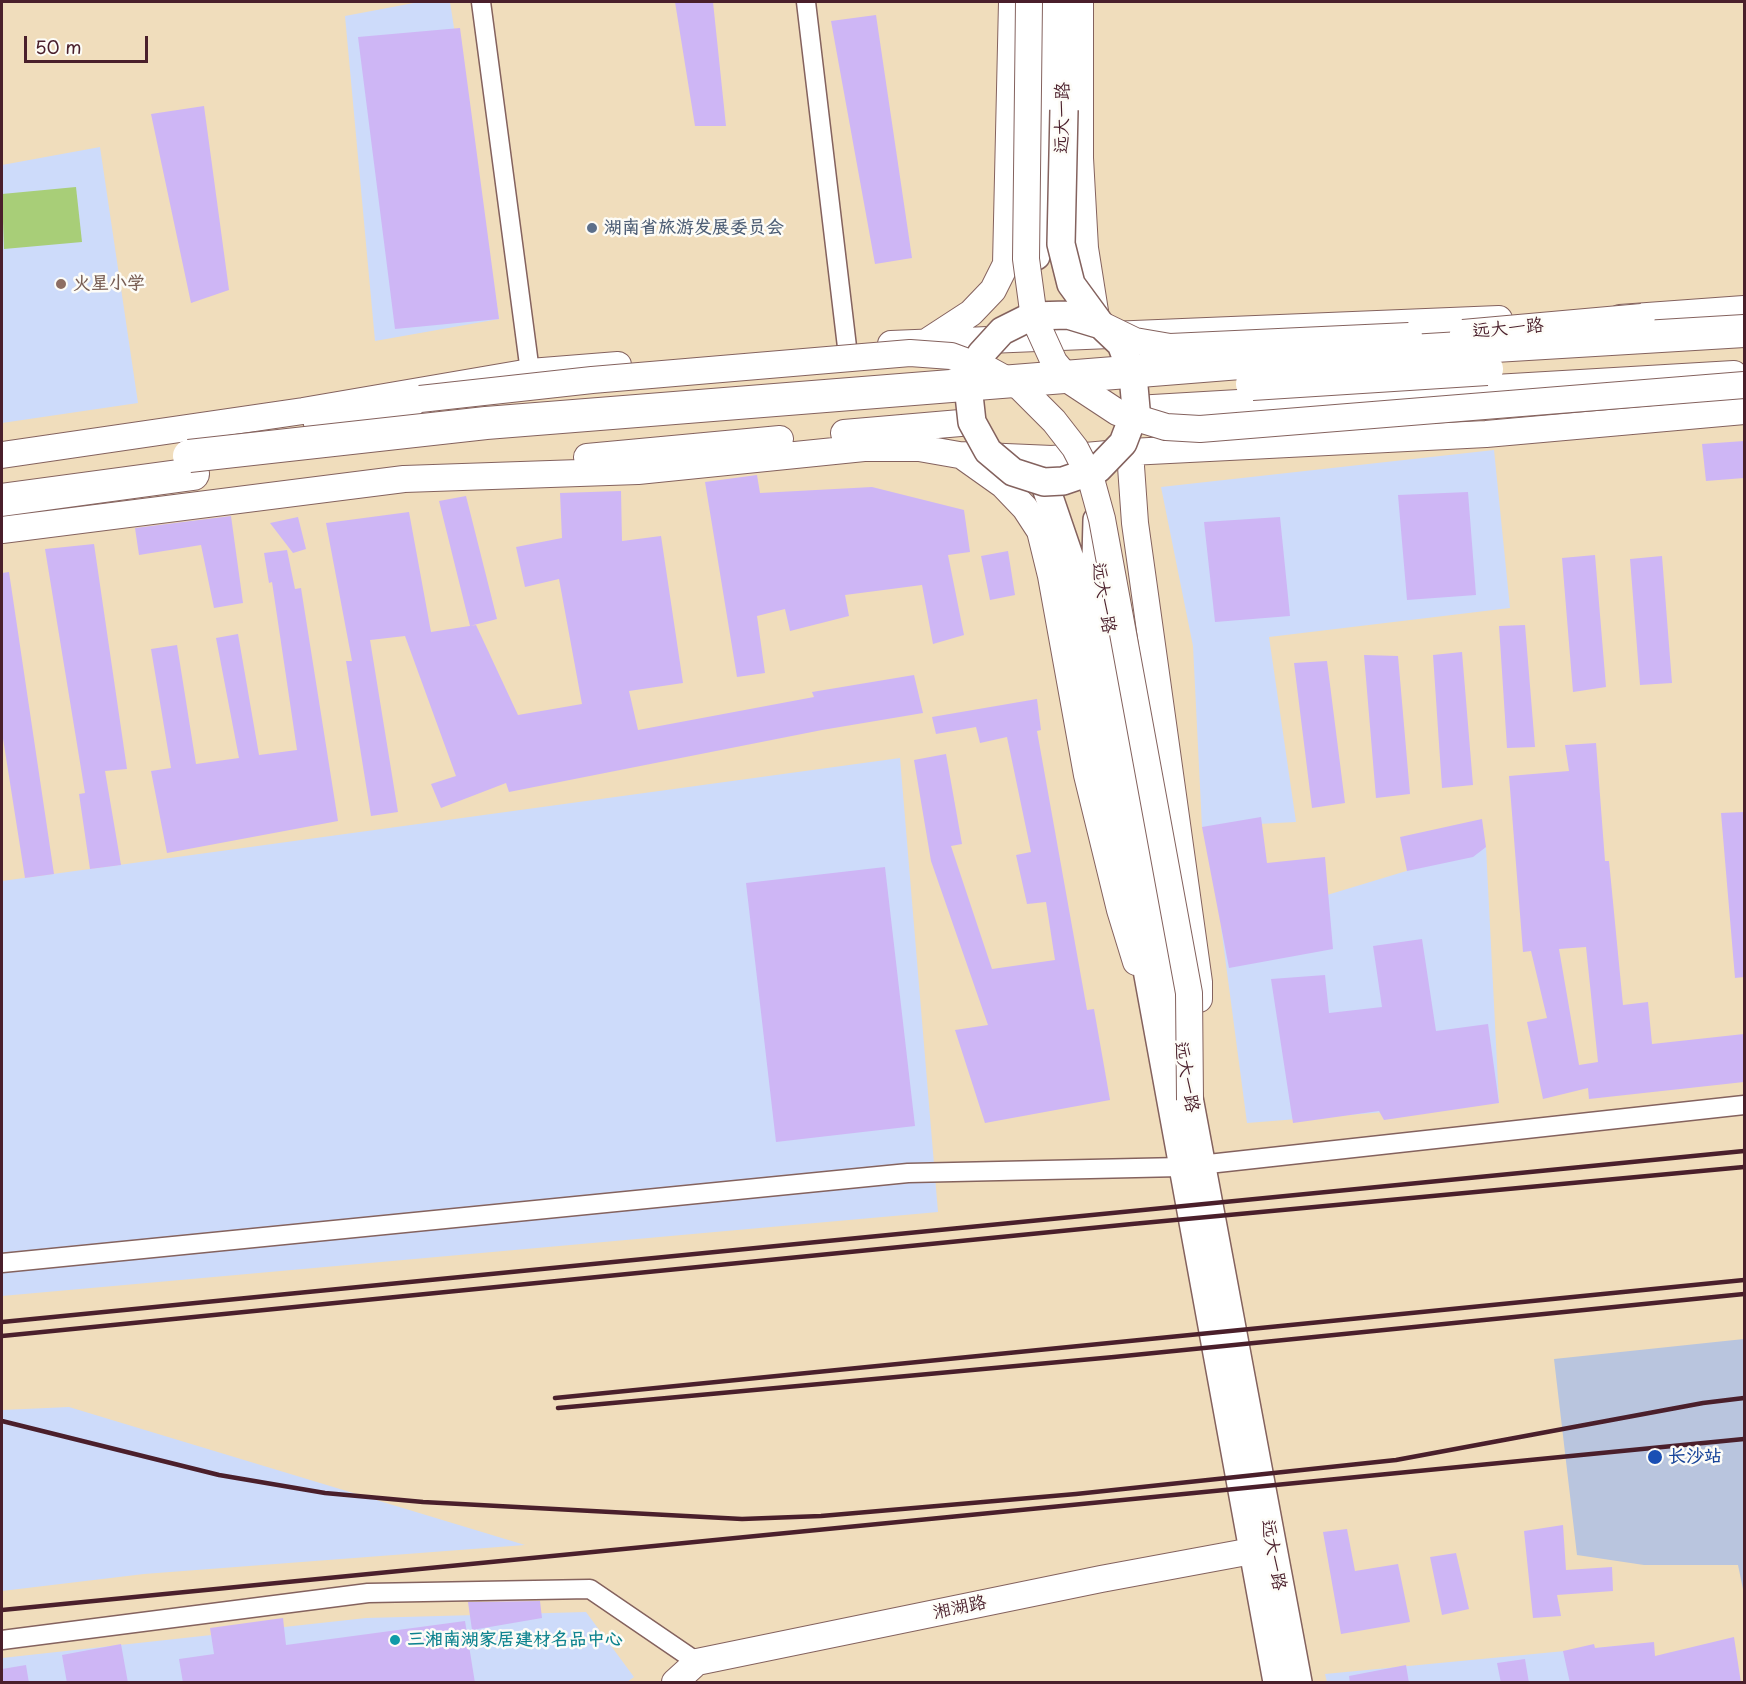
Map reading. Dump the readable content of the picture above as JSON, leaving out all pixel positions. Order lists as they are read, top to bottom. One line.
{"streets":{"main road":["远大一路","湘湖路"]},"crossings":[["远大一路","湘湖路"]],"places":["湖南省旅游发展委员会","火星小学","长沙站","三湘南湖家居建材名品中心"],"scale_bar":"50 m"}
